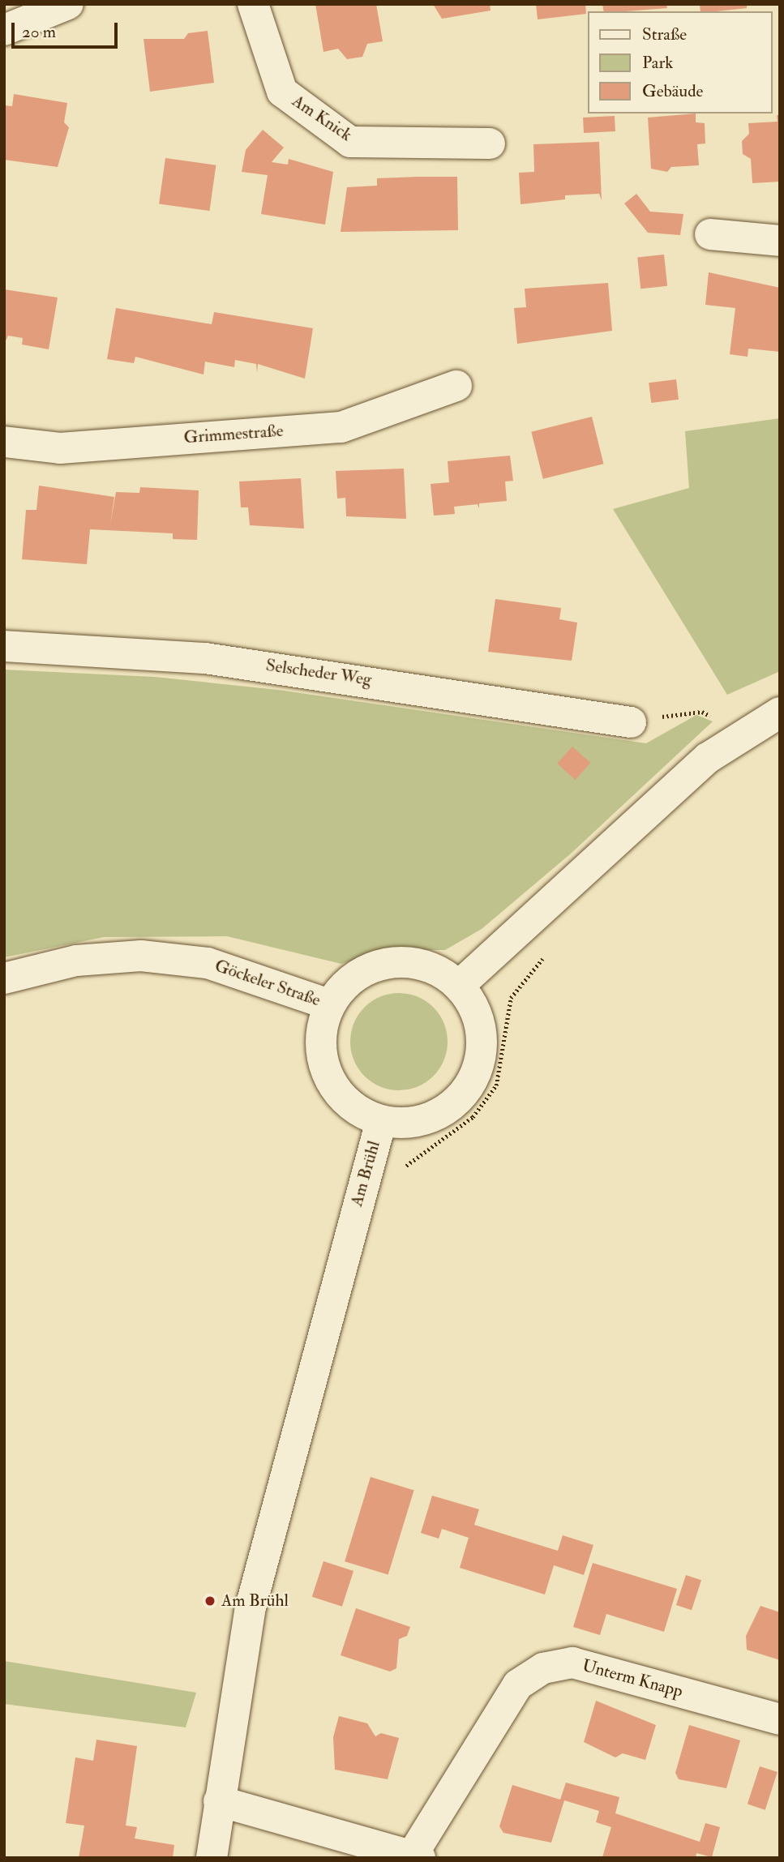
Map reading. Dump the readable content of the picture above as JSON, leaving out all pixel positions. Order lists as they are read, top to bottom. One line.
{"streets":{"street":["Am Knick","Grimmestraße","Selscheder Weg","Göckeler Straße","Am Brühl","Unterm Knapp"]},"crossings":[["Göckeler Straße","Am Brühl"],["Am Brühl","Unterm Knapp"]],"places":["Am Brühl"],"legend":["Straße","Park","Gebäude"],"scale_bar":"20 m"}
